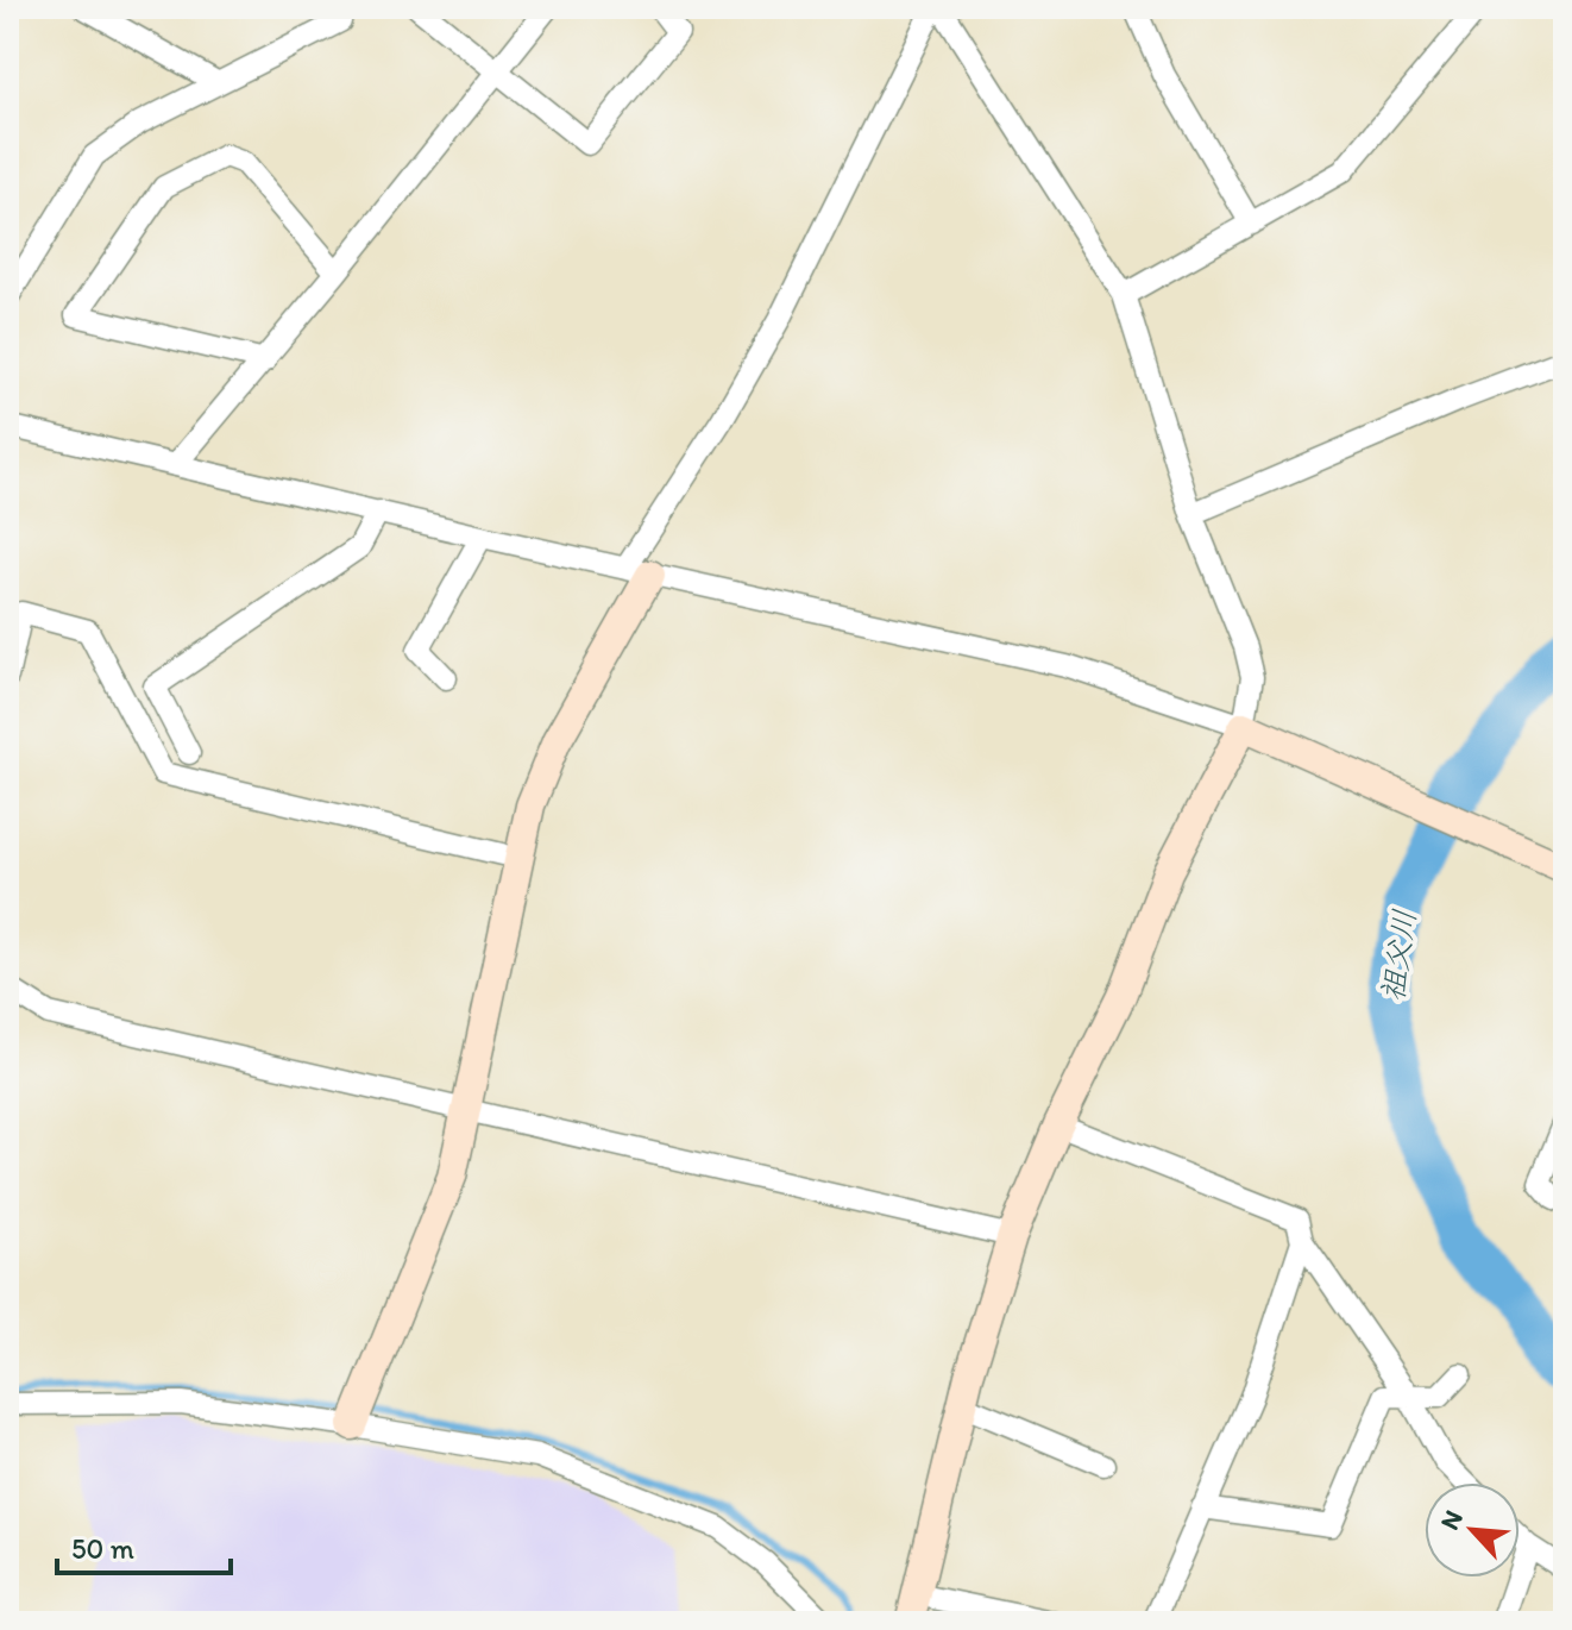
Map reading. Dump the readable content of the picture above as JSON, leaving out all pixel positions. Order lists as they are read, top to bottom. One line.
{"water":["祖父川"],"scale_bar":"50 m","north":"top left"}
